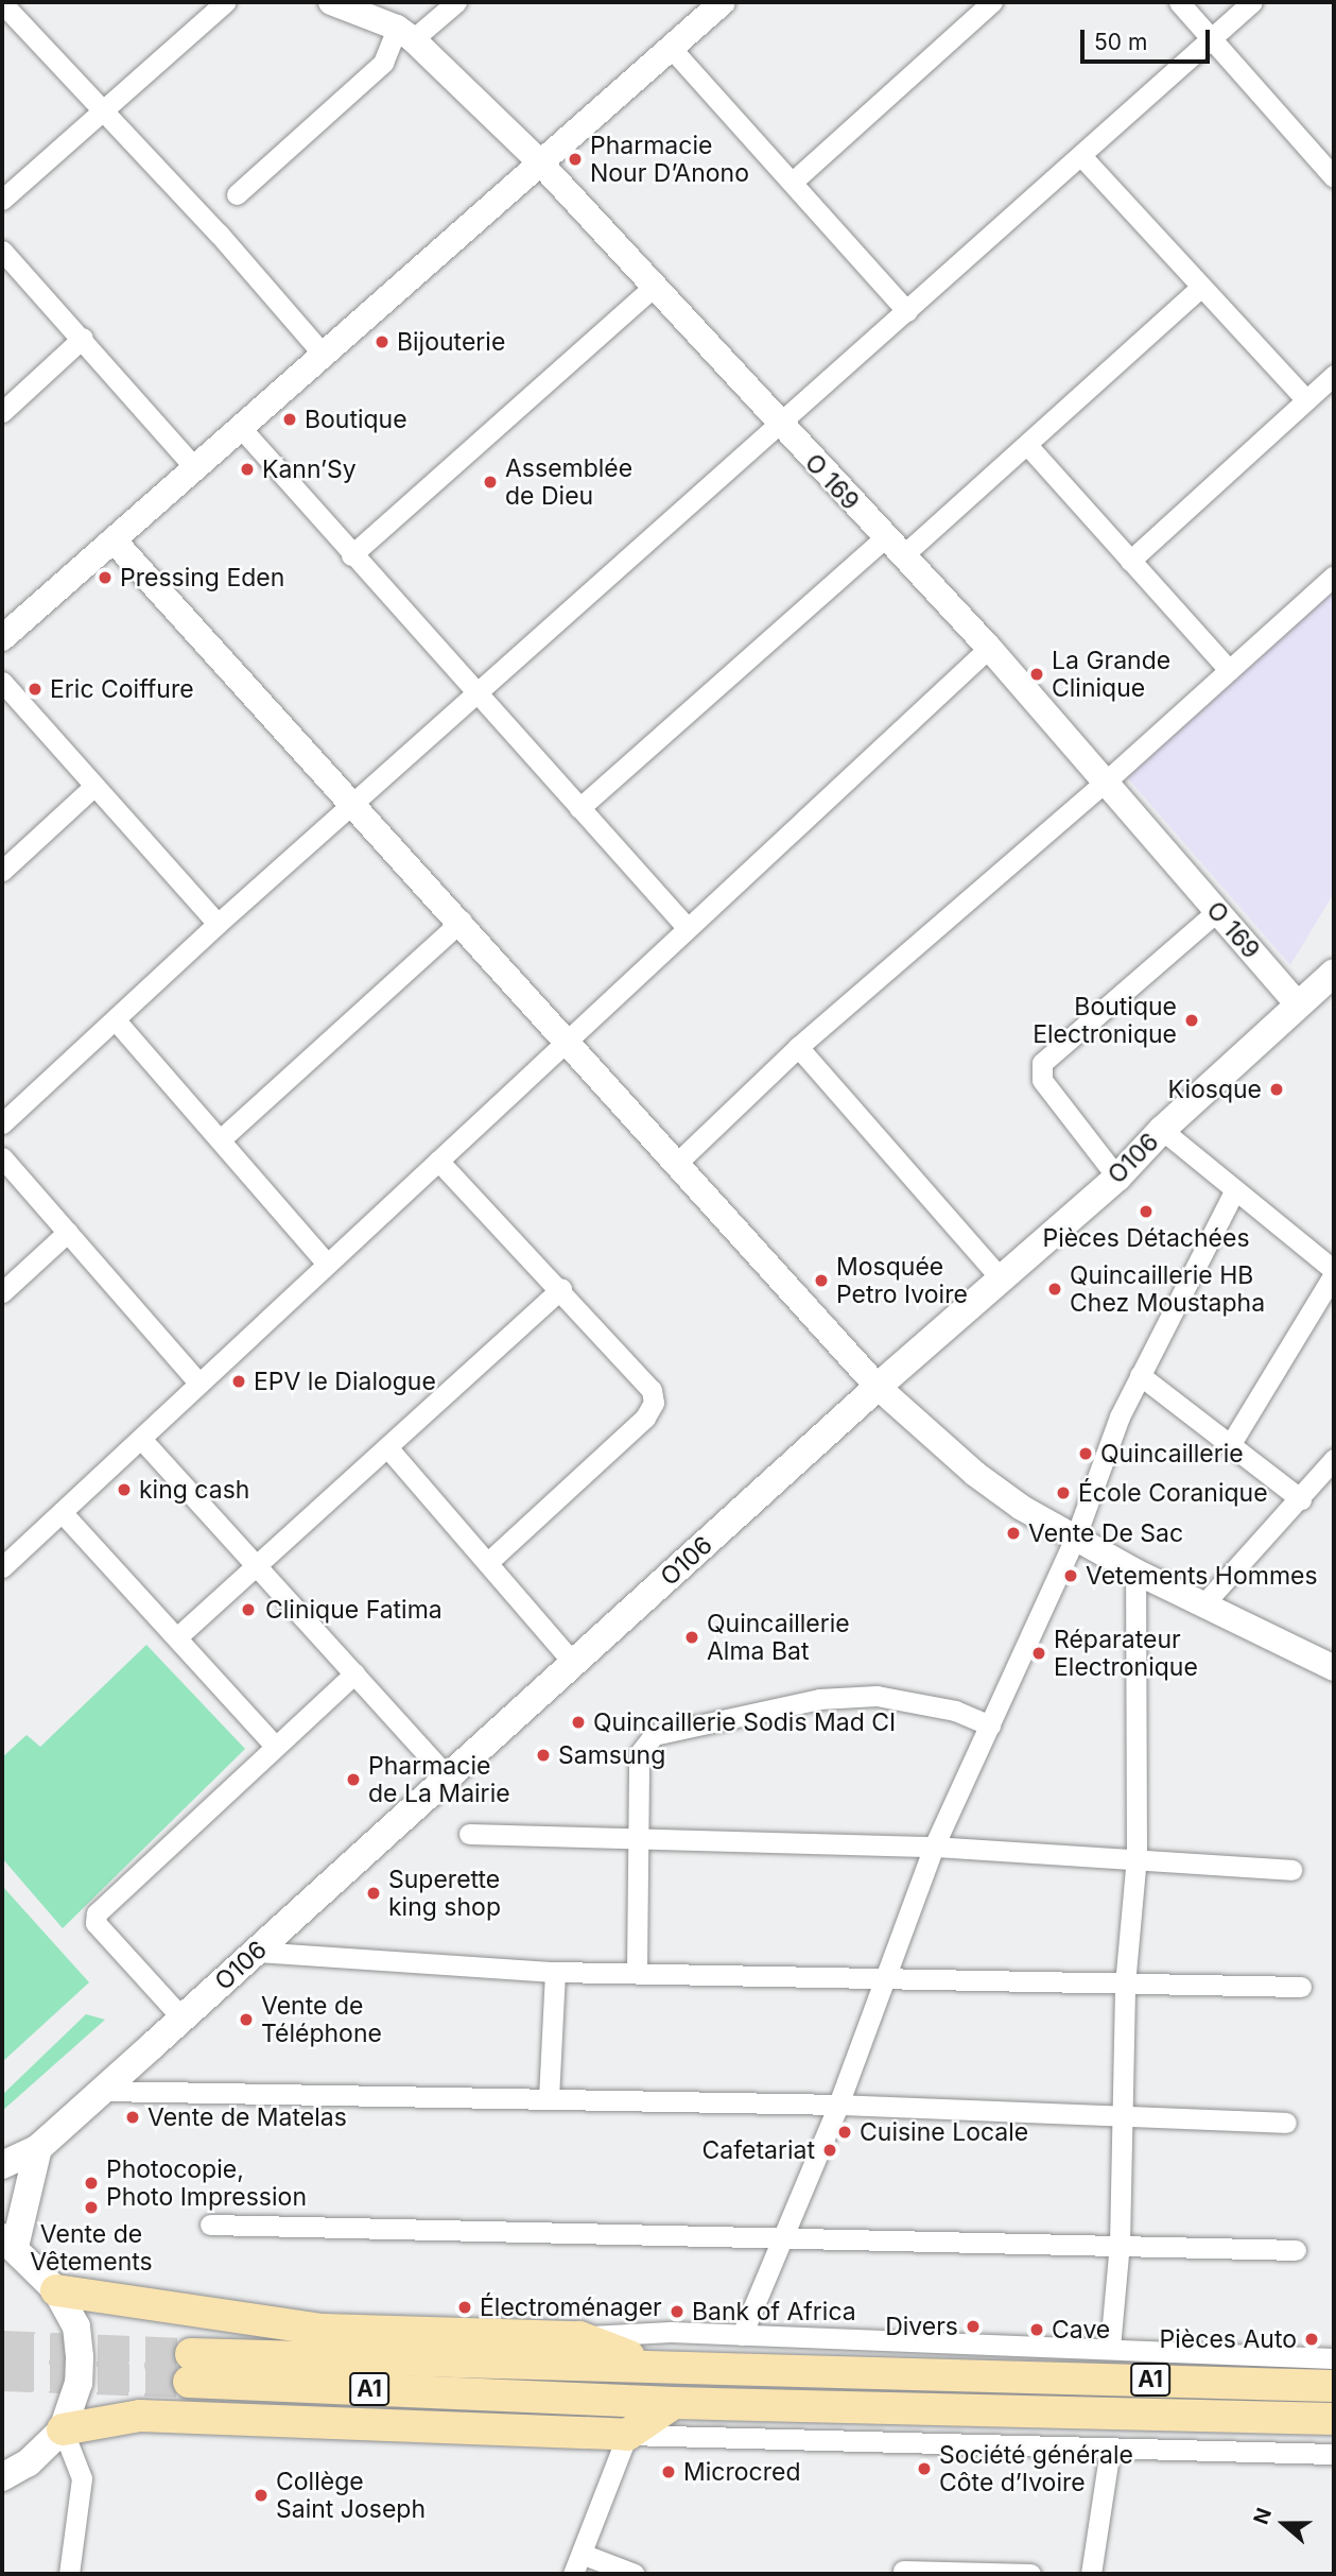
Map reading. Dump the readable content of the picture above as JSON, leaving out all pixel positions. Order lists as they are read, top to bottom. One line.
{"streets":{"main road":["O106","A1"],"street":["O 169"]},"crossings":[["O 169","O106"]],"places":["Pharmacie Nour D’Anono","Bijouterie","Boutique","Kann’Sy","Assemblée de Dieu","Pressing Eden","La Grande Clinique","Eric Coiffure","Boutique Electronique","Kiosque","Pièces Détachées","Mosquée Petro Ivoire","Quincaillerie HB Chez Moustapha","EPV le Dialogue","Quincaillerie","king cash","École Coranique","Vente De Sac","Vetements Hommes","Clinique Fatima","Quincaillerie Alma Bat","Réparateur Electronique","Quincaillerie Sodis Mad CI","Samsung","Pharmacie de La Mairie","Superette king shop","Vente de Téléphone","Vente de Matelas","Cuisine Locale","Cafetariat","Photocopie, Photo Impression","Vente de Vêtements","Électroménager","Bank of Africa","Divers","Cave","Pièces Auto","Société générale Côte d’Ivoire","Microcred","Collège Saint Joseph"],"scale_bar":"50 m","north":"left"}
